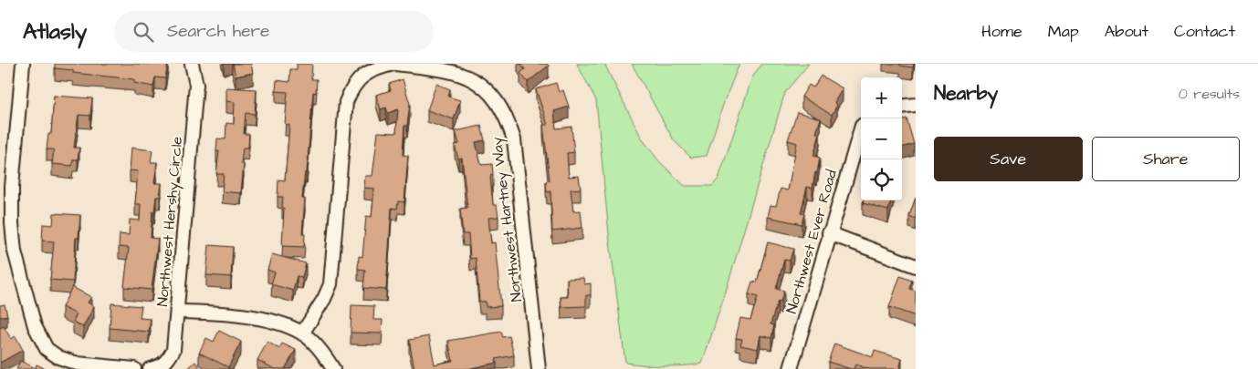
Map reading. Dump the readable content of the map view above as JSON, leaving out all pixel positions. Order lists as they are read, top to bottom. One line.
{"streets":{"street":["Northwest Hartney Way","Northwest Hershy Circle","Northwest Ever Road"]},"page":{"header":"Atlasly","search":"Search here","nav":["Home","Map","About","Contact"],"heading":["Nearby","0 results"],"map_buttons":["+","−"],"buttons":["Save","Share"]}}
